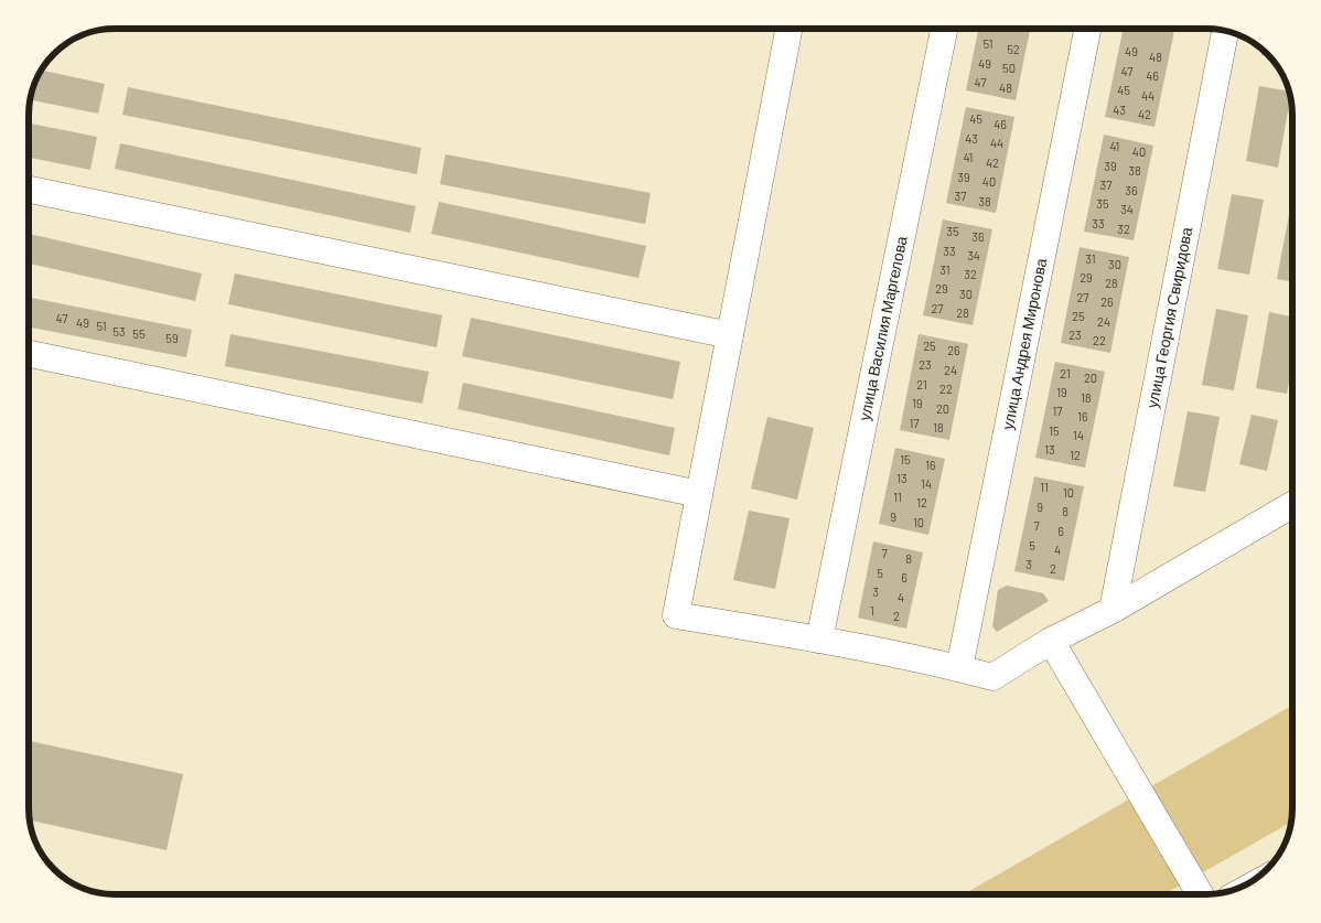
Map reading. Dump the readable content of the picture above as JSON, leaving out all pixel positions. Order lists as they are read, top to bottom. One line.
{"streets":{"street":["улица Георгия Свиридова","улица Василия Маргелова","улица Андрея Миронова"]},"house_numbers":["51","52","49","48","49","50","47","46","47","48","45","44","43","42","45","46","43","44","41","40","41","42","39","38","39","40","37","36","37","38","35","34","33","32","35","36","33","34","31","30","31","32","29","28","29","30","27","26","27","28","25","47","24","49","51","53","55","23","59","22","25","26","23","24","21","20","21","22","19","18","19","20","17","16","17","18","15","14","13","12","15","16","13","14","11","10","11","12","9","8","9","10","7","6","5","4","7","8","3","2","5","6","3","4","1","2"]}
